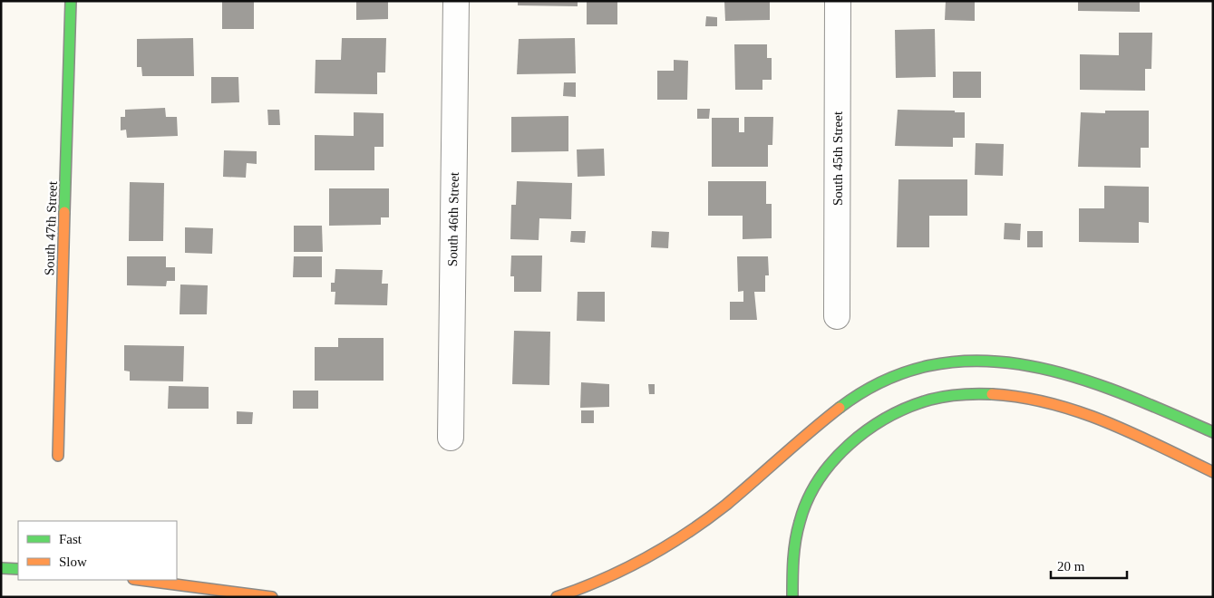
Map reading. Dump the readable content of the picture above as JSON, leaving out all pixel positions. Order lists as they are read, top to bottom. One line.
{"streets":{"main road":["South 47th Street"],"street":["South 45th Street","South 46th Street"]},"legend":["Fast","Slow"],"scale_bar":"20 m"}
